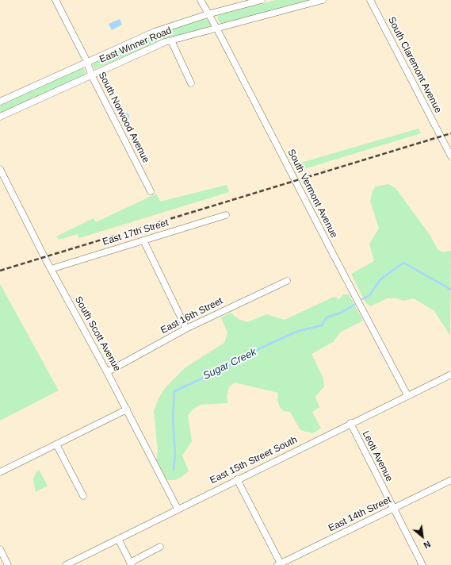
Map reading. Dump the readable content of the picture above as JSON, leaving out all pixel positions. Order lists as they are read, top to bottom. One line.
{"streets":{"street":["East Winner Road","South Claremont Avenue","South Norwood Avenue","South Vermont Avenue","East 17th Street","East 16th Street","South Scott Avenue","Leoti Avenue","East 15th Street South","East 14th Street"]},"crossings":[["East Winner Road","South Norwood Avenue"],["East Winner Road","South Vermont Avenue"],["South Vermont Avenue","East 15th Street South"],["East 17th Street","South Scott Avenue"],["East 16th Street","South Scott Avenue"],["South Scott Avenue","East 15th Street South"],["Leoti Avenue","East 15th Street South"],["Leoti Avenue","East 14th Street"]],"water":["Sugar Creek"],"north":"bottom right"}
